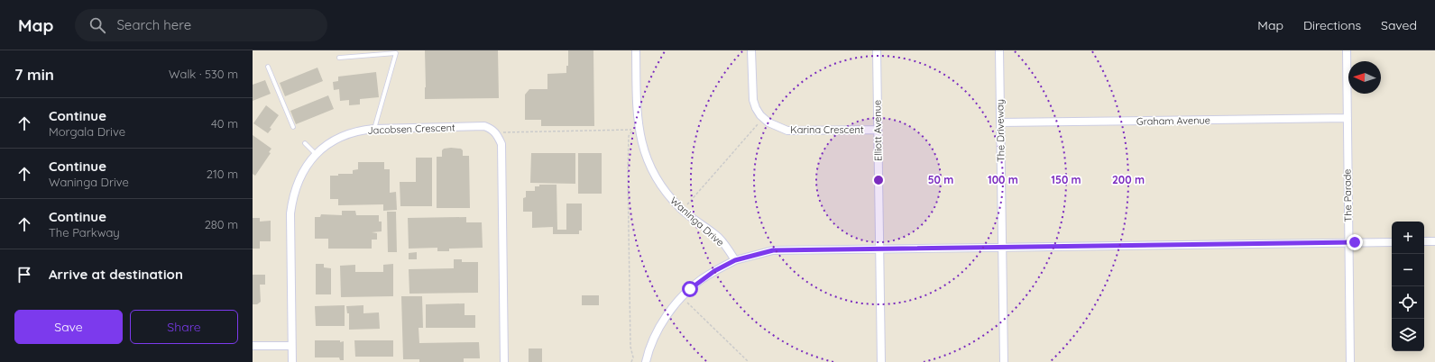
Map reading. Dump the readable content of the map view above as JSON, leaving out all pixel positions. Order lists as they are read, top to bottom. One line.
{"streets":{"street":["Graham Avenue","Jacobsen Crescent","Karina Crescent","Elliott Avenue","The Driveway","The Parade","Waninga Drive"]},"crossings":[["Graham Avenue","The Driveway"],["Graham Avenue","The Parade"],["Karina Crescent","Elliott Avenue"]],"north":"left","page":{"header":"Map","search":"Search here","nav":["Map","Directions","Saved"],"heading":["7 min","Walk · 530 m"],"list":[["Continue","Morgala Drive","40 m"],["Continue","Waninga Drive","210 m"],["Continue","The Parkway","280 m"],"Arrive at destination"],"map_buttons":["+","−"],"buttons":["Save","Share"]},"rings":["50 m","100 m","150 m","200 m"]}
